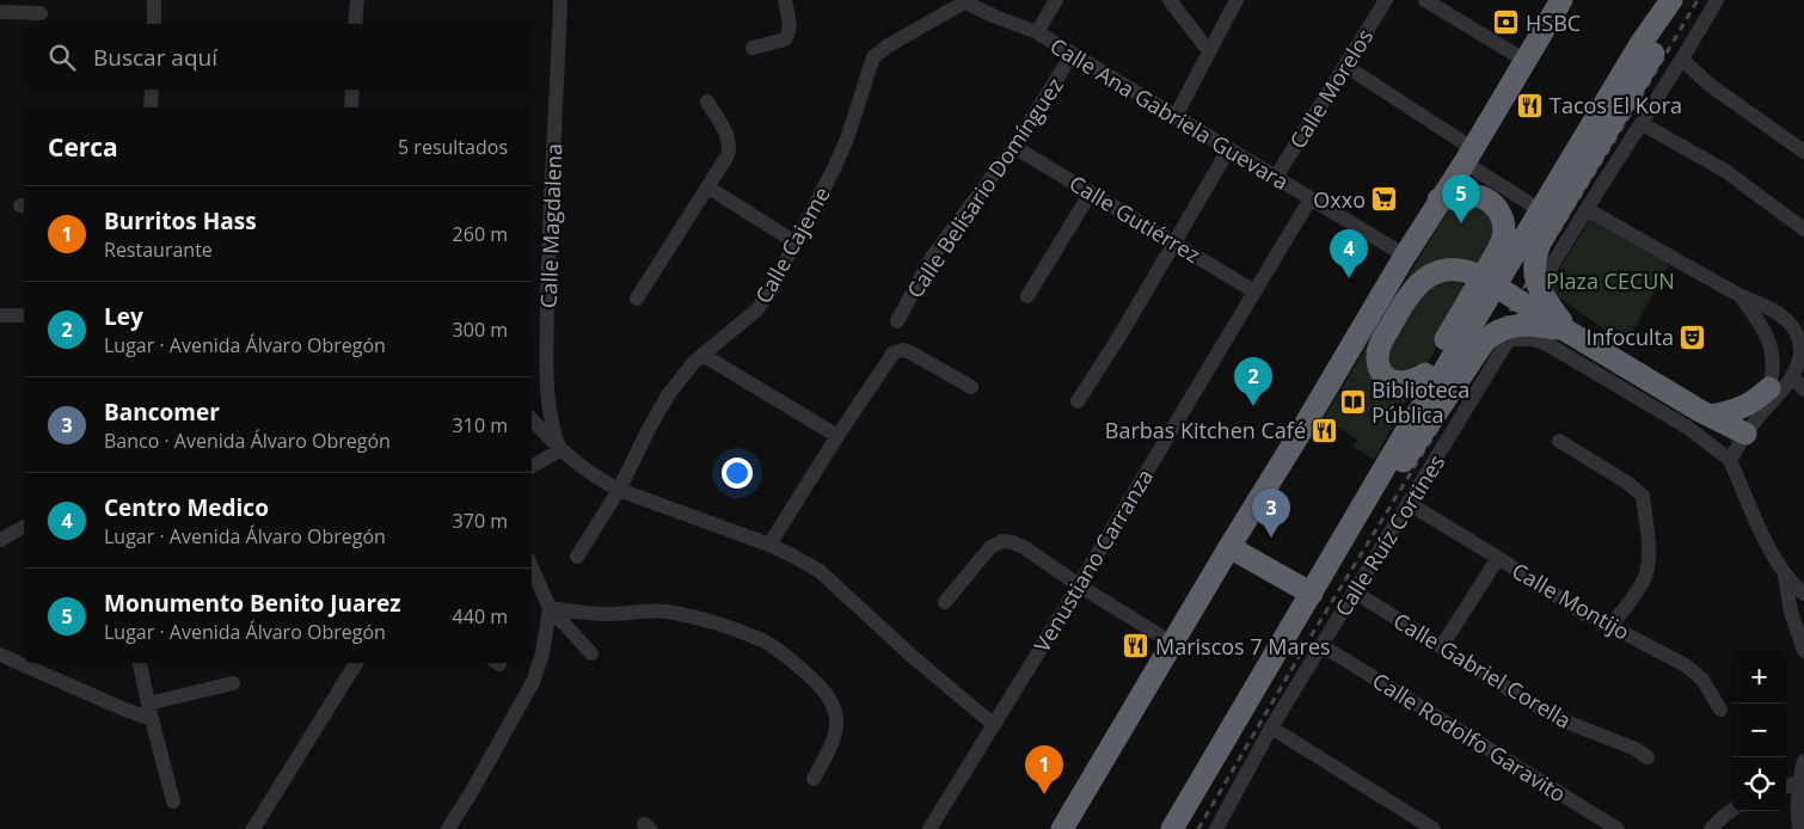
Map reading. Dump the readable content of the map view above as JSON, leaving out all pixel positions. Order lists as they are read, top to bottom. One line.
{"streets":{"street":["Calle Morelos","Calle Ana Gabriela Guevara","Calle Belisario Domínguez","Calle Gutiérrez","Calle Magdalena","Calle Cajeme","Calle Ruíz Cortines","Venustiano Carranza","Calle Montijo","Calle Gabriel Corella","Calle Rodolfo Garavito"]},"crossings":[["Calle Morelos","Calle Ana Gabriela Guevara"],["Calle Ana Gabriela Guevara","Calle Belisario Domínguez"],["Calle Ana Gabriela Guevara","Calle Cajeme"],["Calle Ana Gabriela Guevara","Venustiano Carranza"],["Calle Belisario Domínguez","Calle Gutiérrez"],["Calle Gutiérrez","Venustiano Carranza"],["Calle Ruíz Cortines","Calle Montijo"],["Calle Ruíz Cortines","Calle Gabriel Corella"],["Calle Ruíz Cortines","Calle Rodolfo Garavito"]],"parks":["Plaza CECUN"],"places":{"bank":["HSBC"],"restaurant":["Tacos El Kora","Barbas Kitchen Café","Mariscos 7 Mares"],"supermarket":["Oxxo"],"theatre":["Infoculta"],"library":["Biblioteca Pública"]},"page":{"search":"Buscar aquí","heading":["Cerca","5 resultados"],"pins":["5","4","2","3","1"],"list":[{"mark":"1","name":"Burritos Hass","note":"Restaurante","value":"260 m"},{"mark":"2","name":"Ley","note":"Lugar · Avenida Álvaro Obregón","value":"300 m"},{"mark":"3","name":"Bancomer","note":"Banco · Avenida Álvaro Obregón","value":"310 m"},{"mark":"4","name":"Centro Medico","note":"Lugar · Avenida Álvaro Obregón","value":"370 m"},{"mark":"5","name":"Monumento Benito Juarez","note":"Lugar · Avenida Álvaro Obregón","value":"440 m"}],"map_buttons":["+","−"]}}
